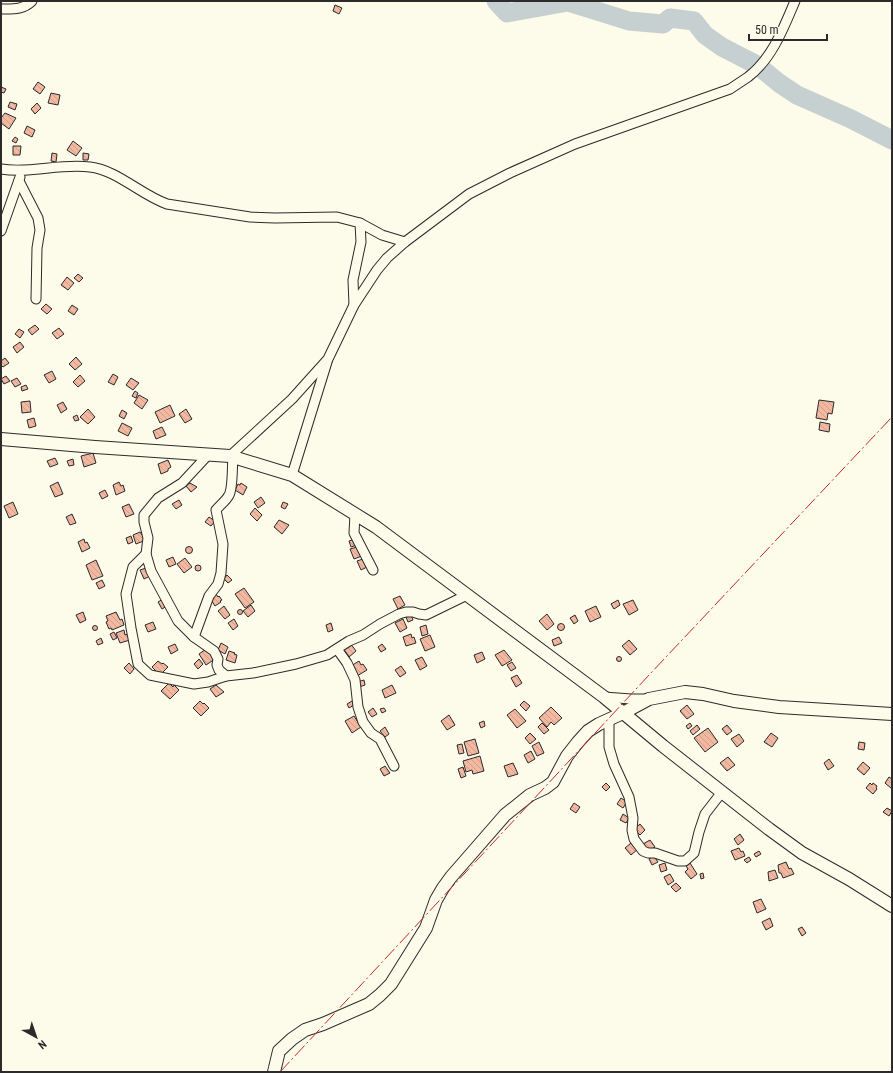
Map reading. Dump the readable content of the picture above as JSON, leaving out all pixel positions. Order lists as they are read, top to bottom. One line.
{"scale_bar":"50 m","north":"bottom right"}
